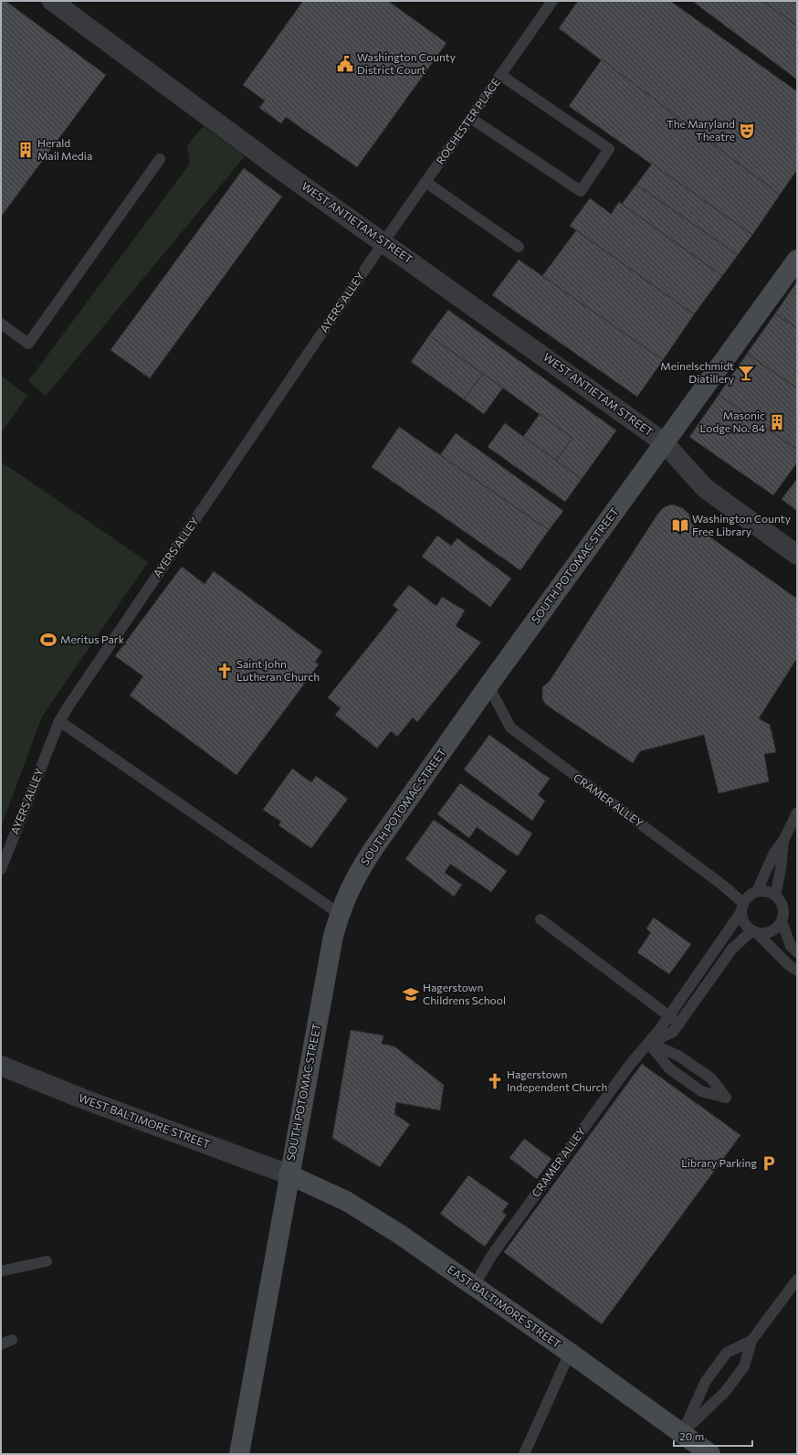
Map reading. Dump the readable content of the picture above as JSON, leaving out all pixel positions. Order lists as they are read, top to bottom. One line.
{"streets":{"main road":["SOUTH POTOMAC STREET","EAST BALTIMORE STREET"],"street":["WEST ANTIETAM STREET","WEST BALTIMORE STREET"],"lane":["ROCHESTER PLACE","AYERS ALLEY","CRAMER ALLEY"]},"crossings":[["ROCHESTER PLACE","WEST ANTIETAM STREET"],["ROCHESTER PLACE","AYERS ALLEY"],["WEST ANTIETAM STREET","AYERS ALLEY"],["WEST ANTIETAM STREET","SOUTH POTOMAC STREET"],["SOUTH POTOMAC STREET","CRAMER ALLEY"],["SOUTH POTOMAC STREET","WEST BALTIMORE STREET"],["SOUTH POTOMAC STREET","EAST BALTIMORE STREET"],["CRAMER ALLEY","EAST BALTIMORE STREET"],["WEST BALTIMORE STREET","EAST BALTIMORE STREET"]],"places":{"public building":["Washington County District Court"],"theatre":["The Maryland Theatre"],"building":["Herald Mail Media","Masonic Lodge No. 84"],"bar":["Meinelschmidt Diatillery"],"library":["Washington County Free Library"],"sports":["Meritus Park"],"church":["Saint John Lutheran Church","Hagerstown Independent Church"],"school or university":["Hagerstown Childrens School"],"parking":["Library Parking"]},"scale_bar":"20 m"}
